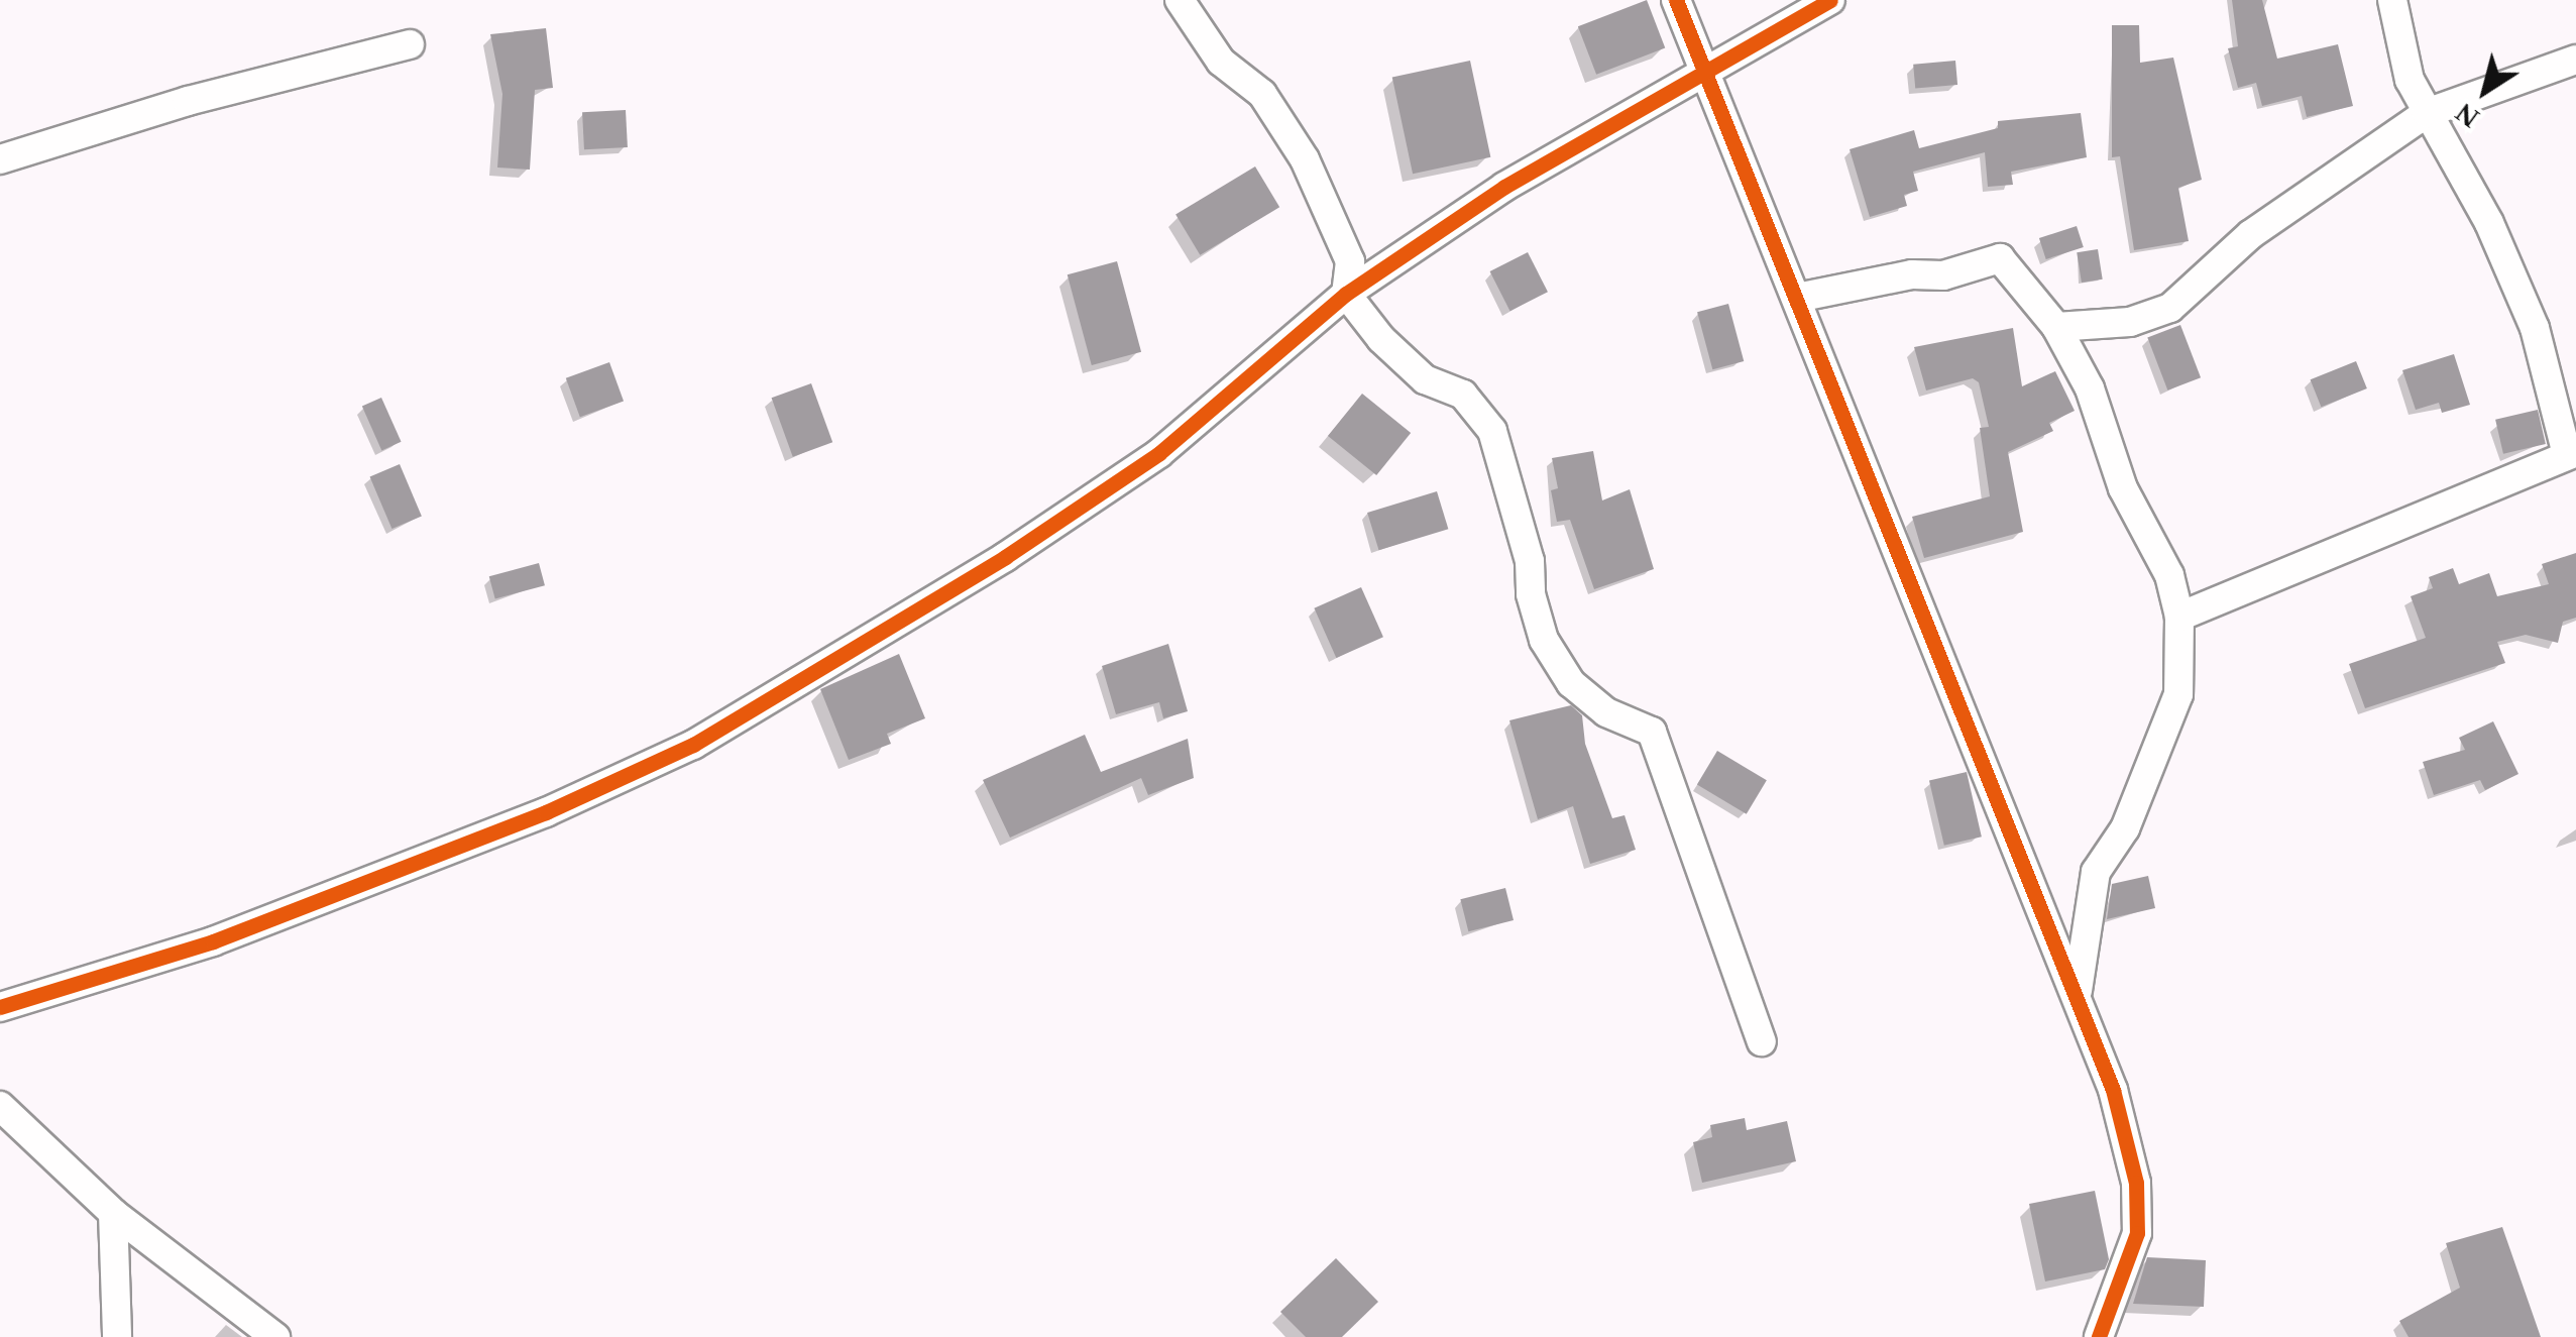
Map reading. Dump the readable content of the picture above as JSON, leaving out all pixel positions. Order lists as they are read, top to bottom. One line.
{"north":"bottom left"}
